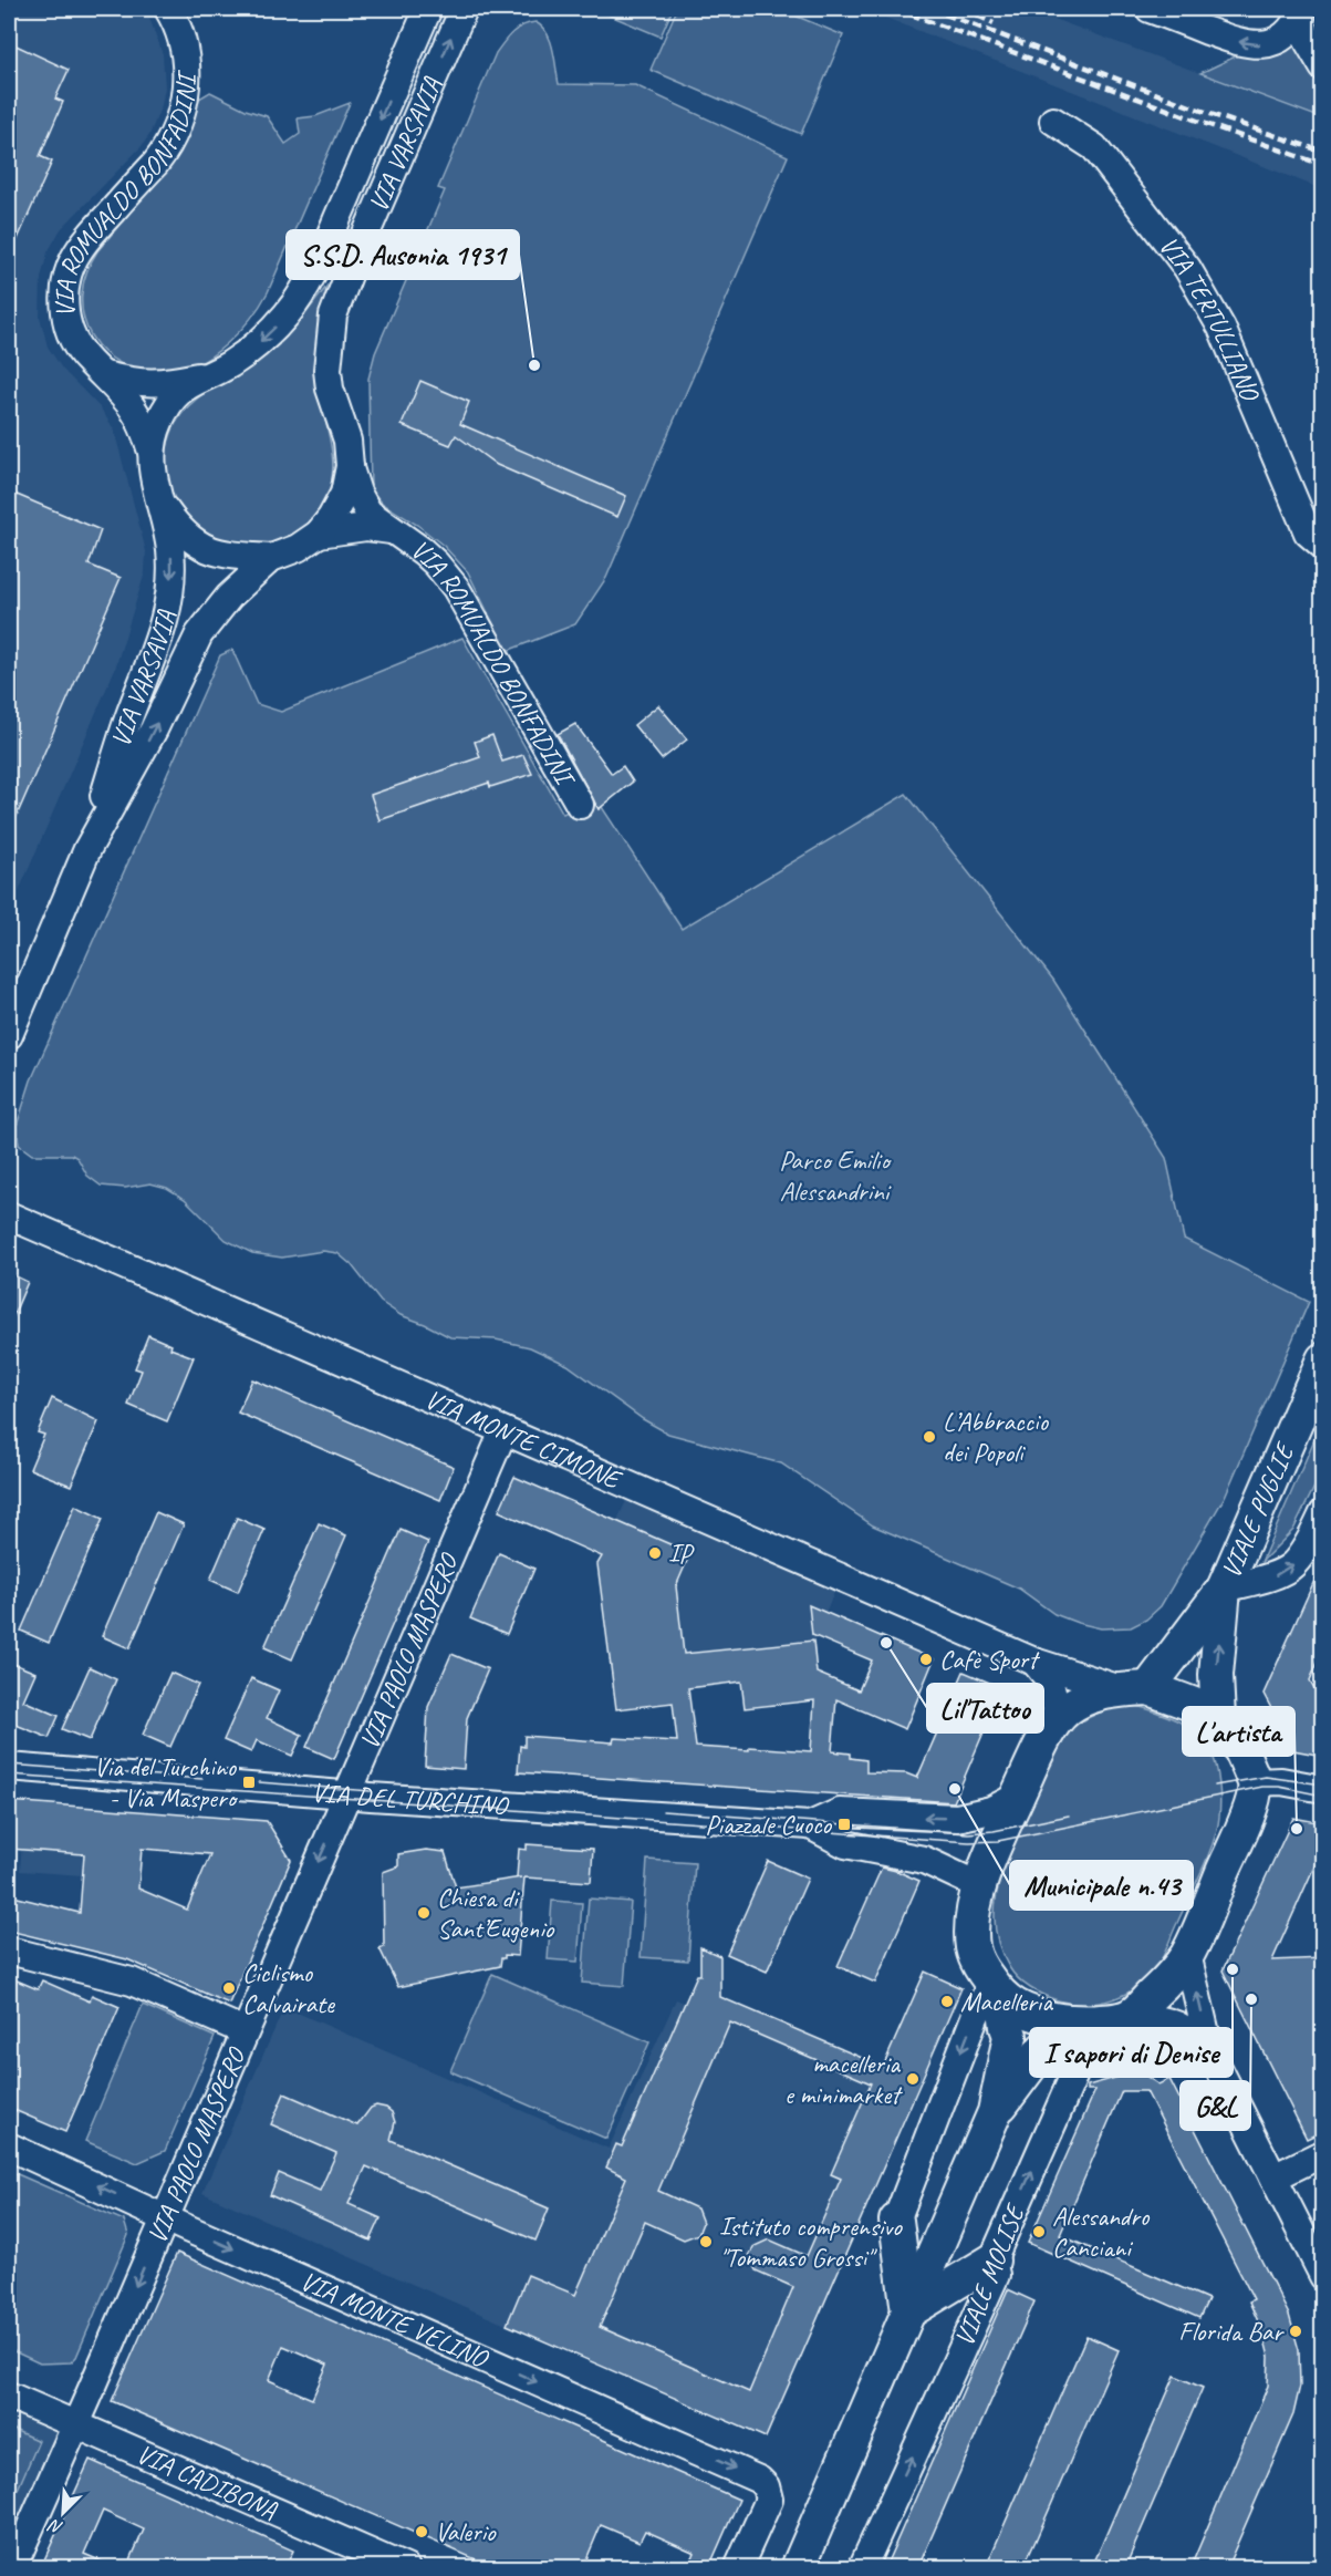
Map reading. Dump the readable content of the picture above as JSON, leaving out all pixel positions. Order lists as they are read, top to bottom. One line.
{"streets":{"main road":["VIALE PUGLIE"],"street":["VIA VARSAVIA","VIA ROMUALDO BONFADINI","VIA TERTULLIANO","VIA MONTE CIMONE","VIA PAOLO MASPERO","VIA DEL TURCHINO","VIALE MOLISE","VIA MONTE VELINO","VIA CADIBONA"]},"crossings":[["VIA VARSAVIA","VIA ROMUALDO BONFADINI"],["VIA MONTE CIMONE","VIALE PUGLIE"],["VIA MONTE CIMONE","VIA PAOLO MASPERO"],["VIA PAOLO MASPERO","VIA DEL TURCHINO"],["VIA PAOLO MASPERO","VIA MONTE VELINO"],["VIA PAOLO MASPERO","VIA CADIBONA"]],"one_way":["VIA PAOLO MASPERO"],"parks":["Parco Emilio Alessandrini"],"places":{"other":["S.S.D. Ausonia 1931","L’Abbraccio dei Popoli","IP","Lil'Tattoo","Cafè Sport","Municipale n.43","L'artista","Chiesa di Sant’Eugenio","I sapori di Denise","Ciclismo Calvairate","G&L","Macelleria","macelleria e minimarket","Alessandro Canciani","Istituto comprensivo \"Tommaso Grossi\"","Florida Bar","Valerio"],"transit":["Via del Turchino - Via Maspero","Piazzale Cuoco"]},"north":"bottom left"}
